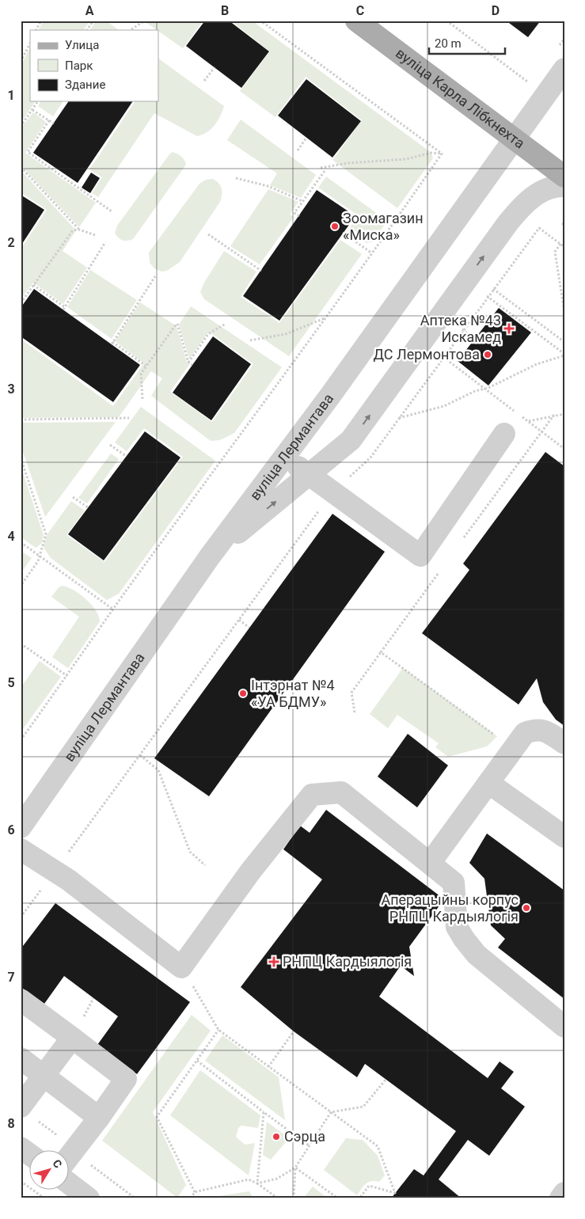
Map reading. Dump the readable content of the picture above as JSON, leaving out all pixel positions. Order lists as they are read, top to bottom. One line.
{"streets":{"main road":["вуліца Карла Лібкнехта"],"street":["вуліца Лермантава"]},"crossings":[["вуліца Карла Лібкнехта","вуліца Лермантава"]],"places":{"other":["Зоомагазин «Миска»","ДС Лермонтова","Інтэрнат №4 «УА БДМУ»","Аперацыйны корпус РНПЦ Кардыялогія","Сэрца"],"health":["Аптека №43 Искамед","РНПЦ Кардыялогія"]},"legend":["Улица","Парк","Здание"],"scale_bar":"20 m","north":"top right","grid":{"columns":["A","B","C","D"],"rows":["1","2","3","4","5","6","7","8"]}}
